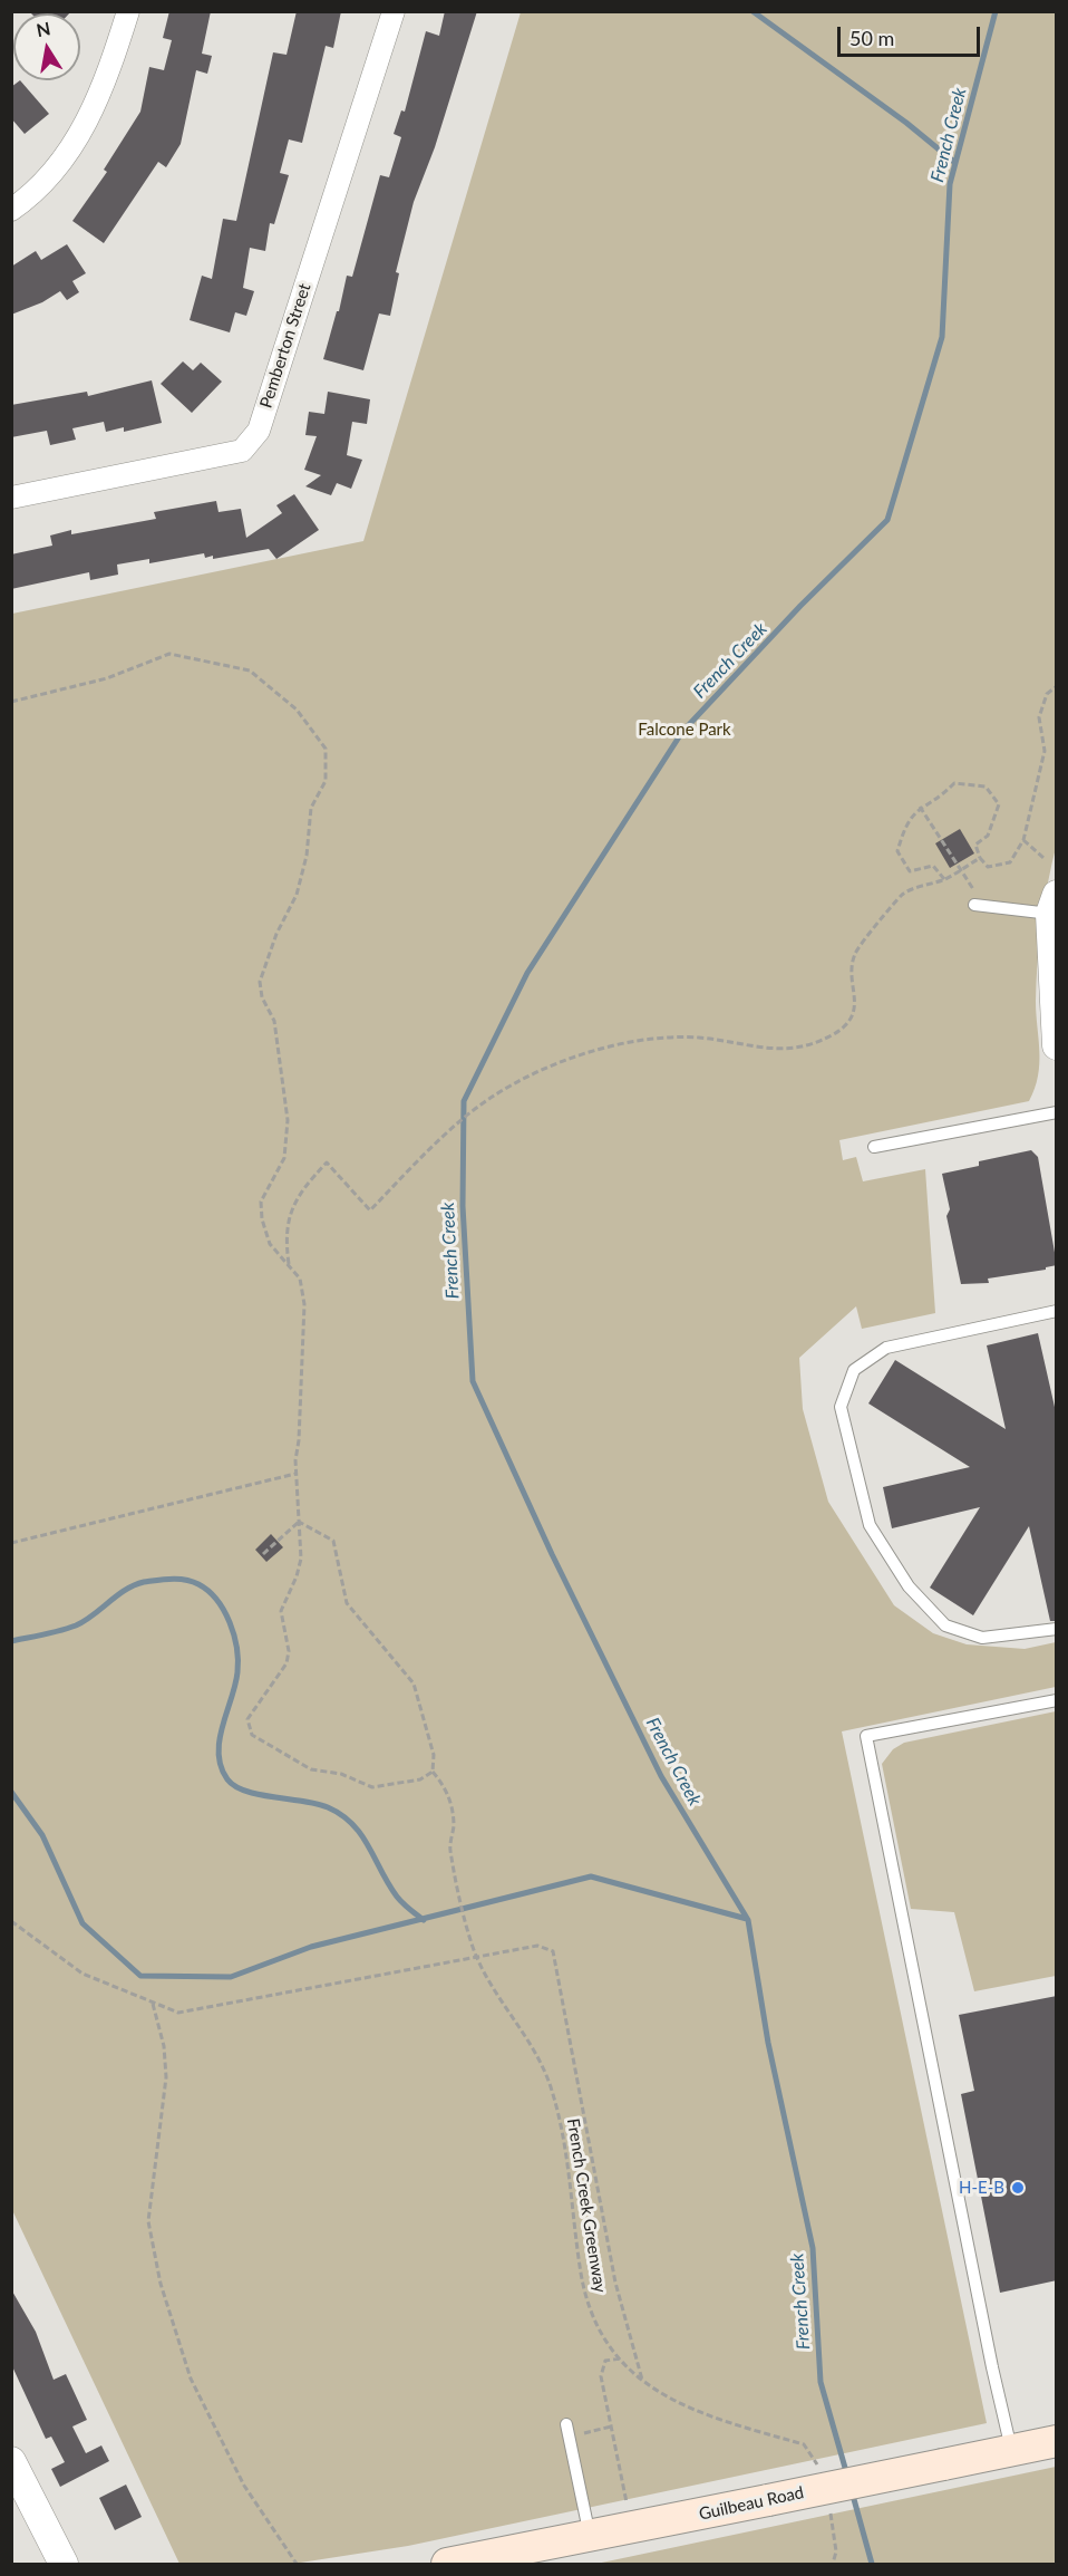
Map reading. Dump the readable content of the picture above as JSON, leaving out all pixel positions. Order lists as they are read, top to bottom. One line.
{"streets":{"main road":["Guilbeau Road"],"street":["Pemberton Street"],"path":["French Creek Greenway"]},"water":["French Creek"],"parks":["Falcone Park"],"places":["H-E-B"],"scale_bar":"50 m","north":"top"}
